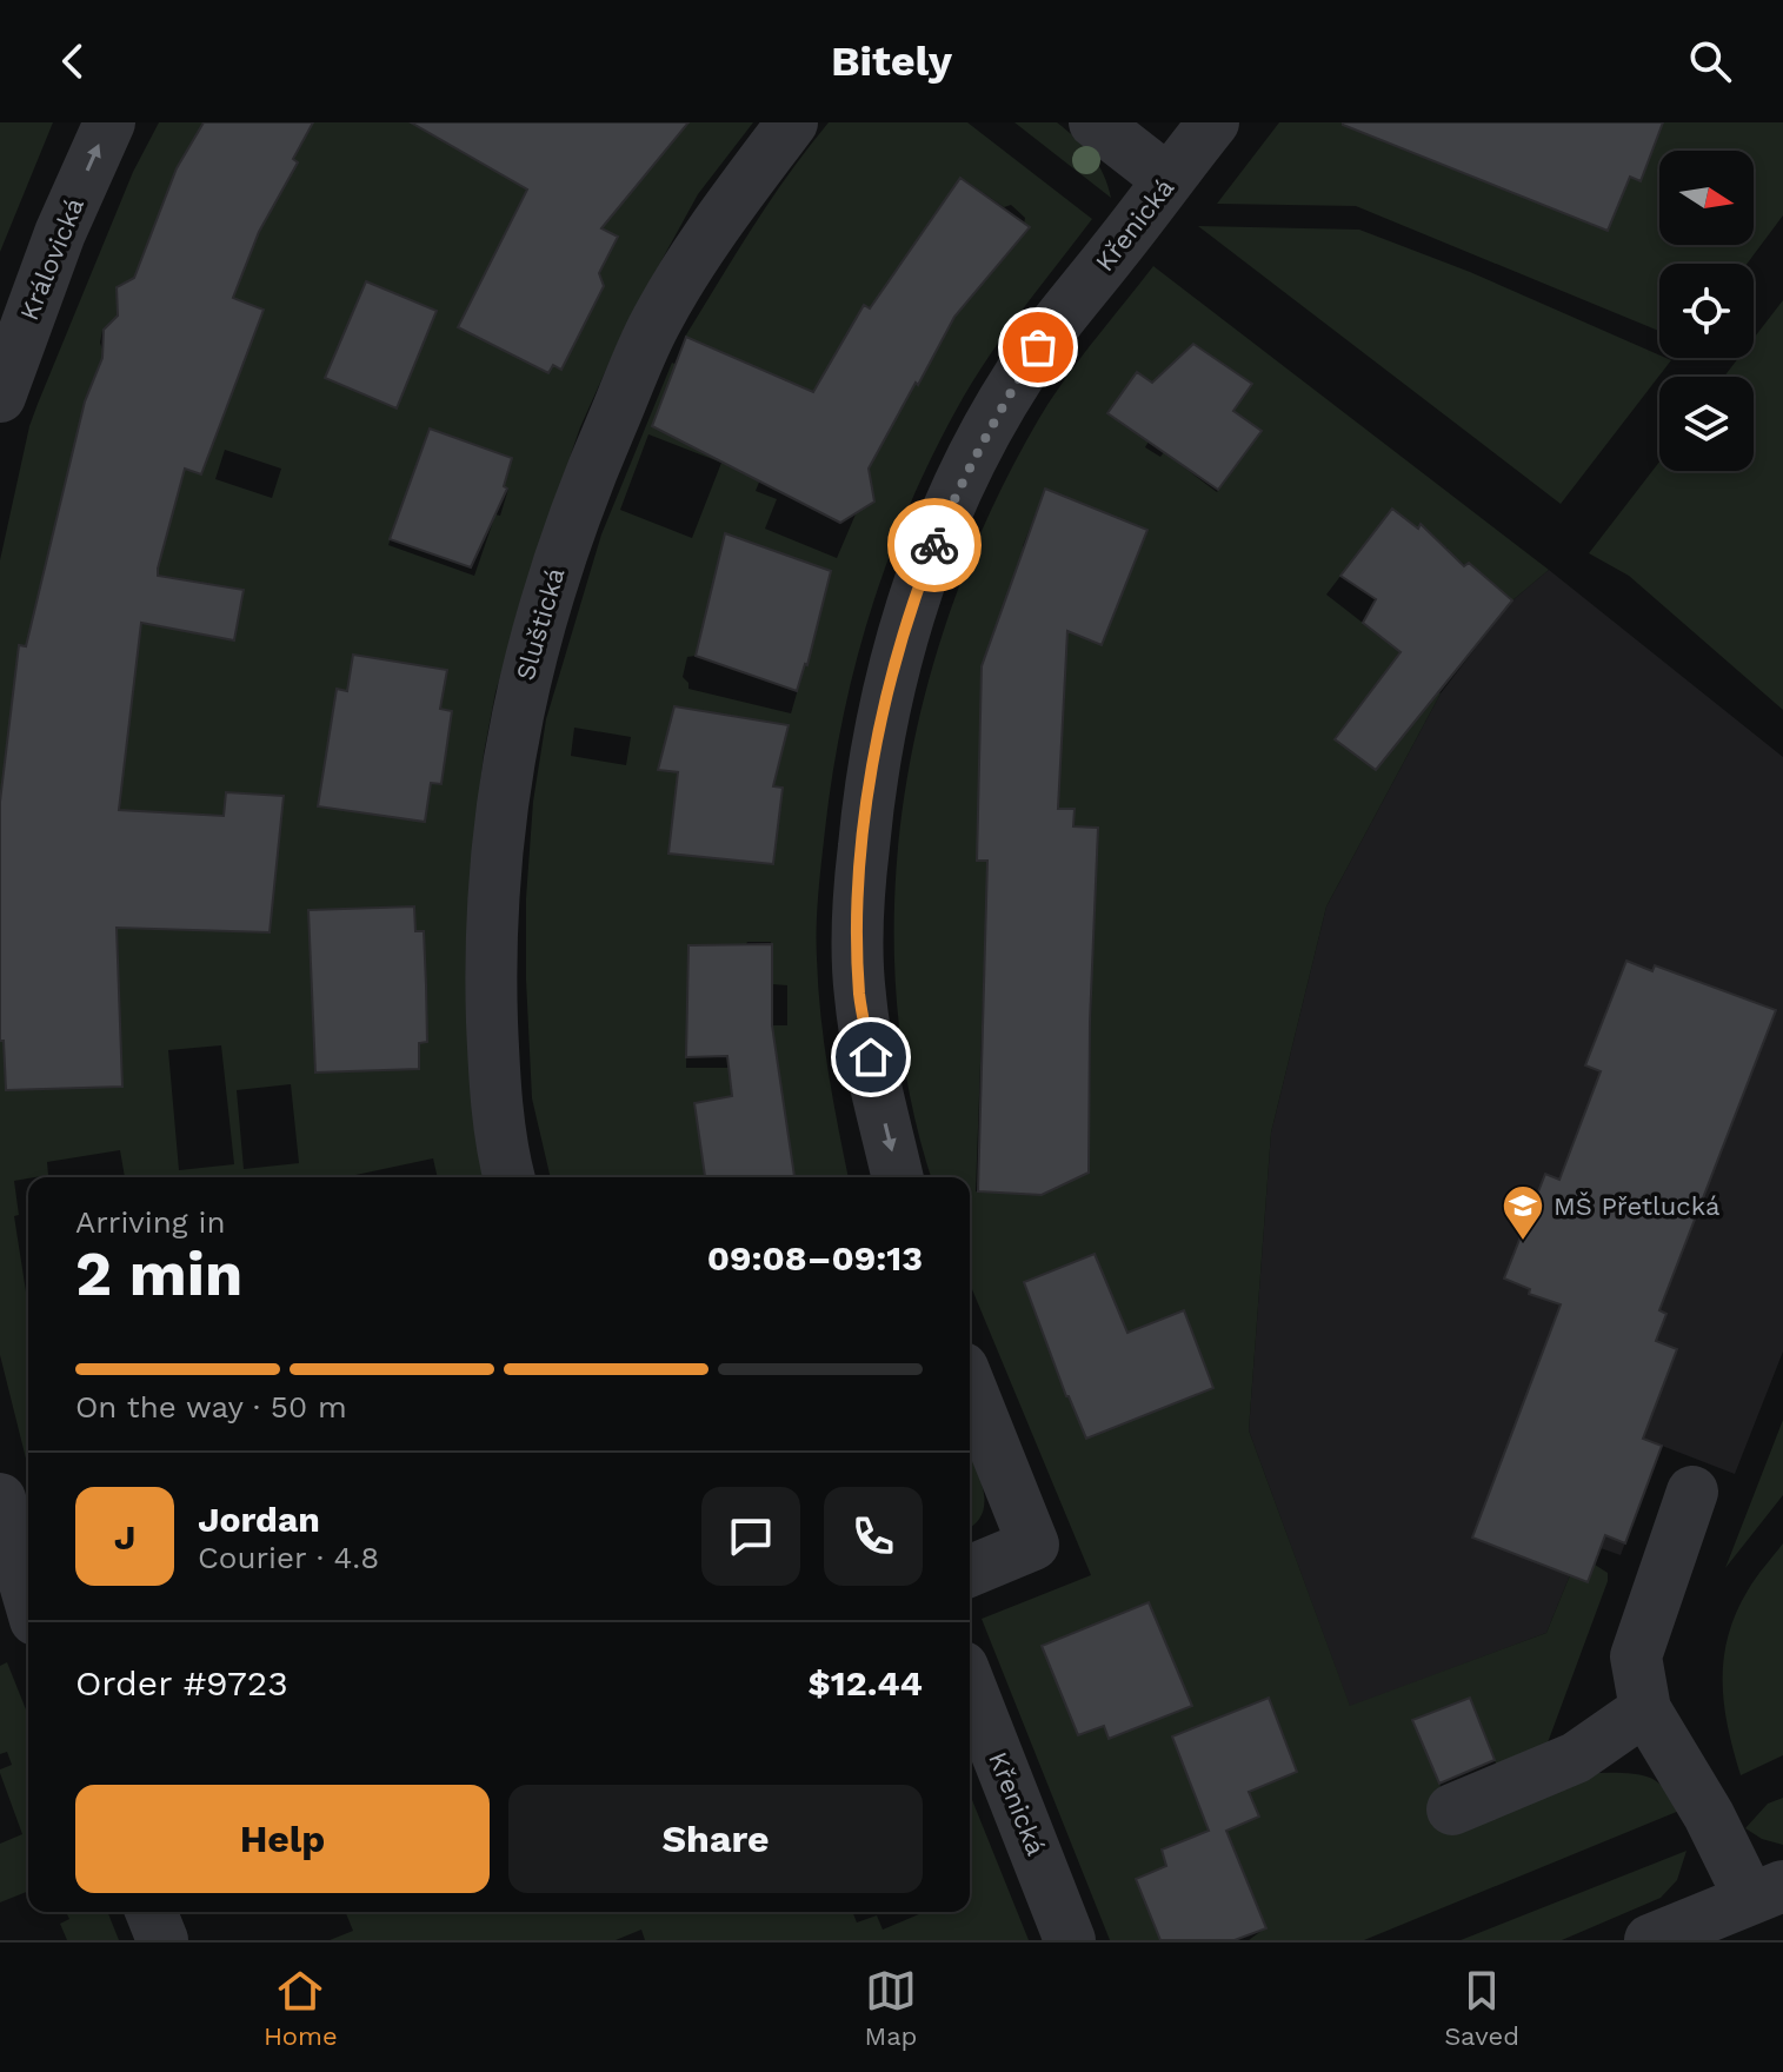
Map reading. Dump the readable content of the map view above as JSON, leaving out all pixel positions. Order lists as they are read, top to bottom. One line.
{"streets":{"street":["Křenická","Královická","Sluštická"]},"one_way":["Křenická","Královická"],"places":{"school or university":["MŠ Přetlucká"]},"north":"right","page":{"header":"Bitely","heading":["2 min","Arriving in","09:08–09:13"],"panel":["Jordan","Courier · 4.8","Order #9723","$12.44"],"bar":"On the way · 50 m","round":"J","buttons":["Help","Share"],"tabs":["Home","Map","Saved"]}}
